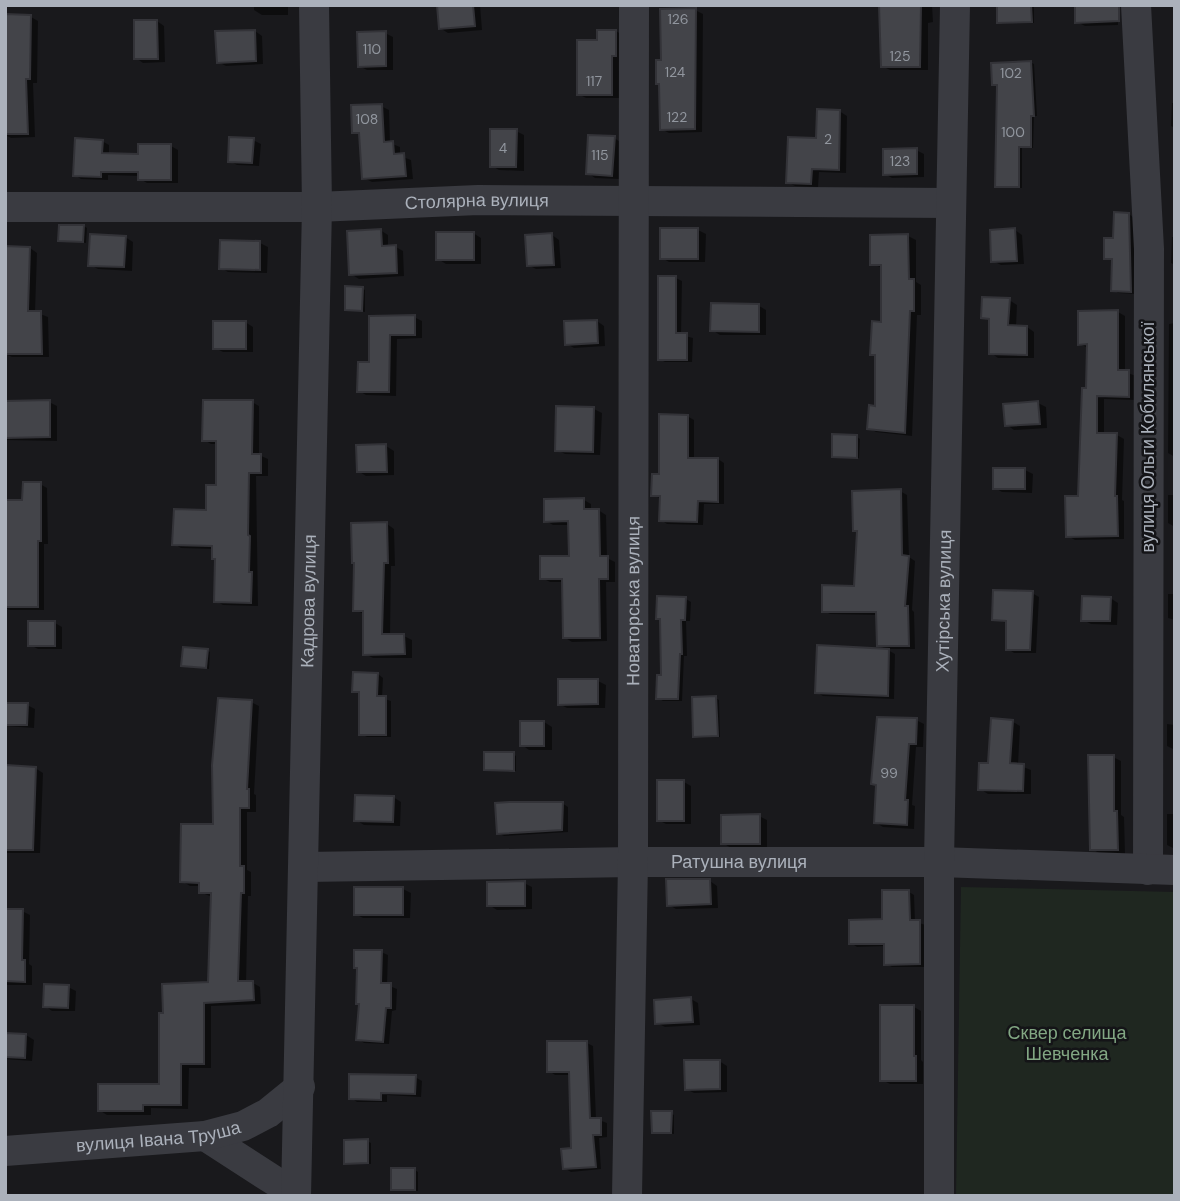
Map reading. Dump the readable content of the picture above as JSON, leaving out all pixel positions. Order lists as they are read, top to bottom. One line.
{"streets":{"street":["Столярна вулиця","вулиця Ольги Кобилянської","Хутірська вулиця","Кадрова вулиця","Новаторська вулиця","Ратушна вулиця","вулиця Івана Труша"]},"crossings":[["Столярна вулиця","Хутірська вулиця"],["Столярна вулиця","Кадрова вулиця"],["Столярна вулиця","Новаторська вулиця"],["вулиця Ольги Кобилянської","Ратушна вулиця"],["Хутірська вулиця","Ратушна вулиця"],["Кадрова вулиця","Ратушна вулиця"],["Кадрова вулиця","вулиця Івана Труша"],["Новаторська вулиця","Ратушна вулиця"]],"parks":["Сквер селища Шевченка"],"house_numbers":["126","110","125","124","102","117","122","108","100","2","4","115","123","99"]}
